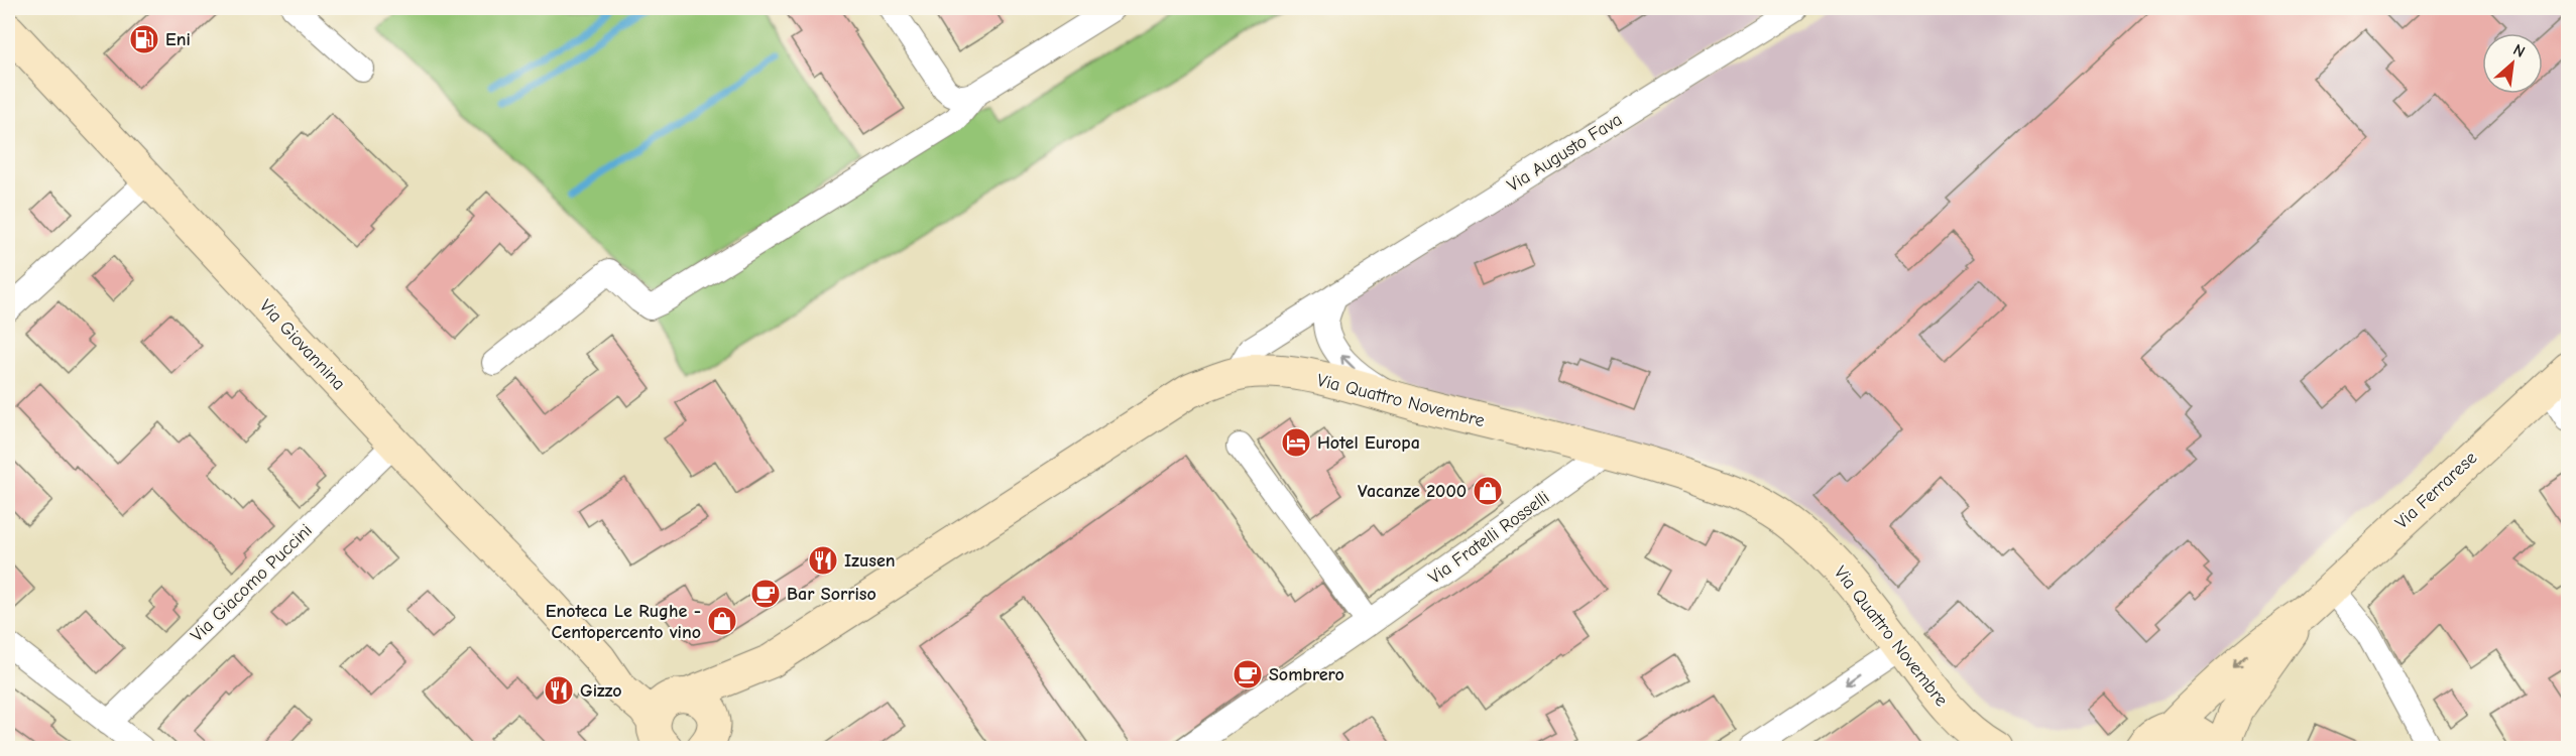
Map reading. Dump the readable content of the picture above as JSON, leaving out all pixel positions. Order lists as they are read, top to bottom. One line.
{"streets":{"main road":["Via Giovannina","Via Quattro Novembre","Via Ferrarese"],"street":["Via Augusto Fava","Via Fratelli Rosselli","Via Giacomo Puccini"]},"crossings":[["Via Augusto Fava","Via Quattro Novembre"],["Via Giovannina","Via Quattro Novembre"],["Via Giovannina","Via Giacomo Puccini"],["Via Quattro Novembre","Via Fratelli Rosselli"]],"places":{"fuel station":["Eni"],"hotel":["Hotel Europa"],"shop":["Vacanze 2000","Enoteca Le Rughe - Centopercento vino"],"restaurant":["Izusen","Gizzo"],"cafe":["Bar Sorriso","Sombrero"]},"north":"top right"}
